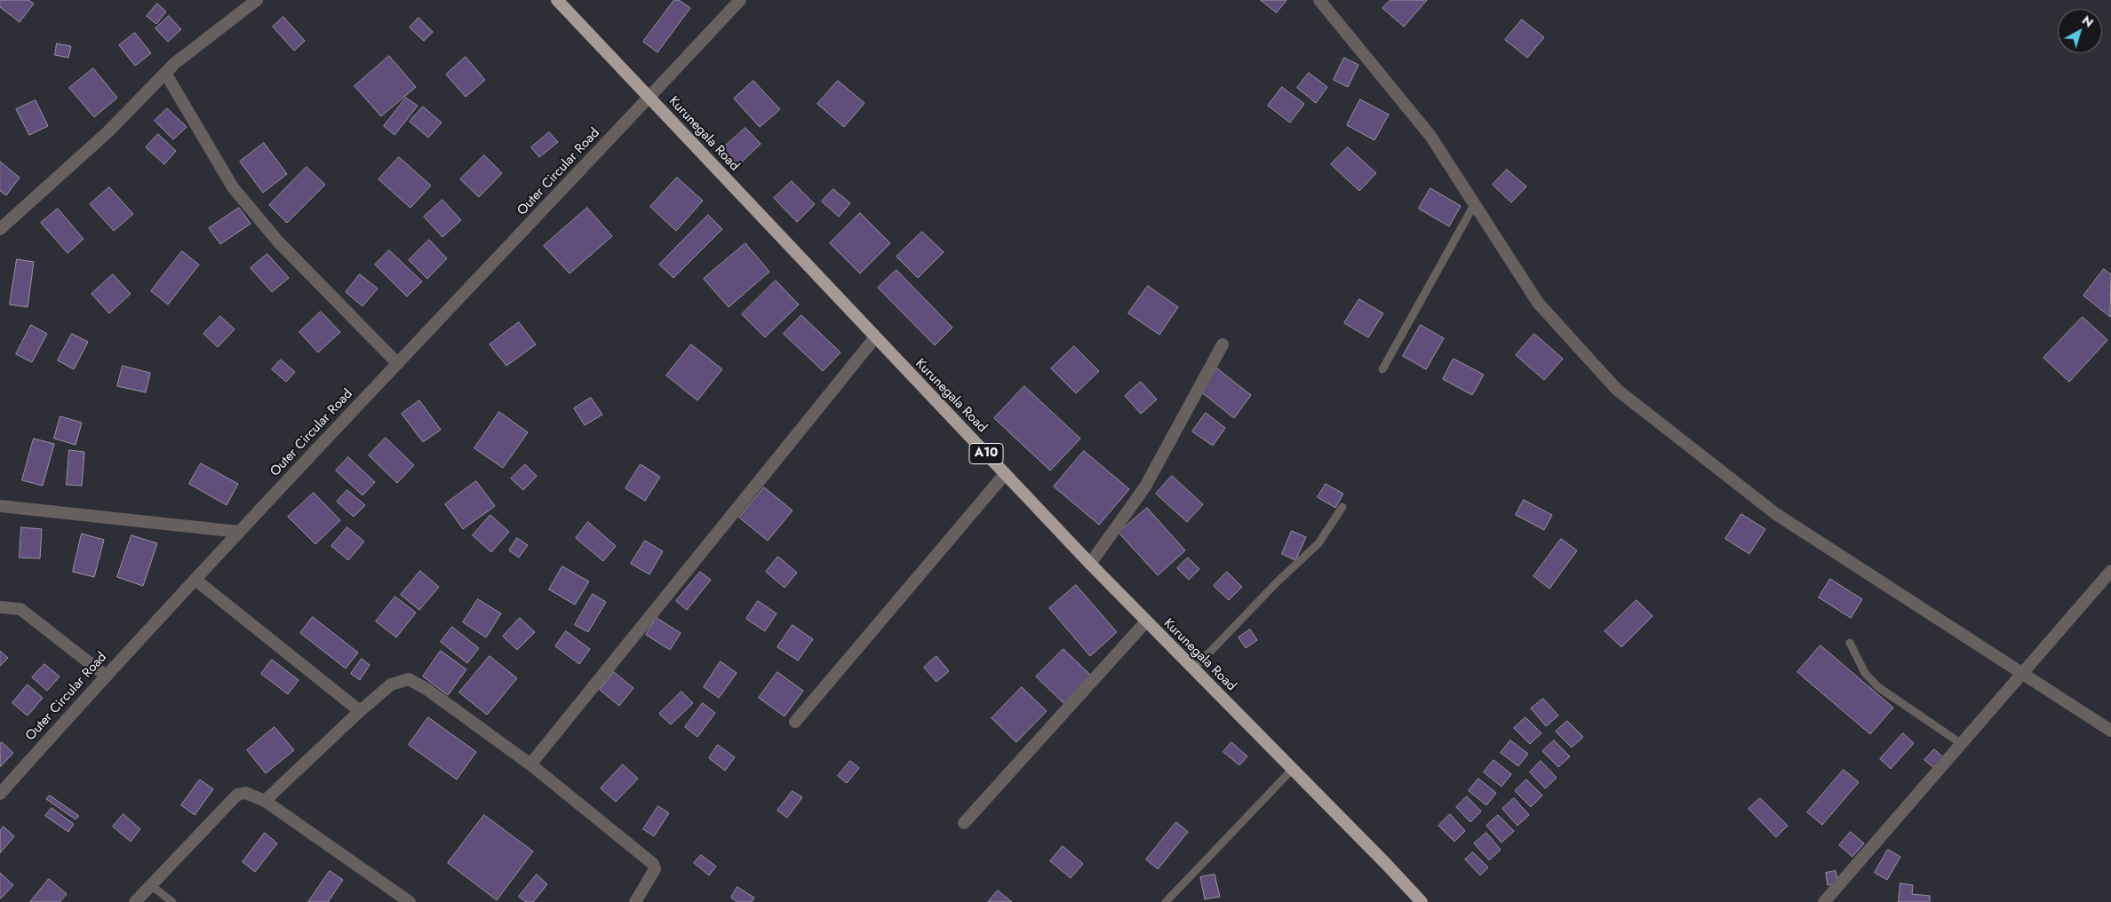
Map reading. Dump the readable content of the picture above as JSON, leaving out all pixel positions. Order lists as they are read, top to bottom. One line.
{"streets":{"highway":["Kurunegala Road","A10"],"street":["Outer Circular Road"]},"crossings":[["Kurunegala Road","Outer Circular Road"]],"north":"top right"}
